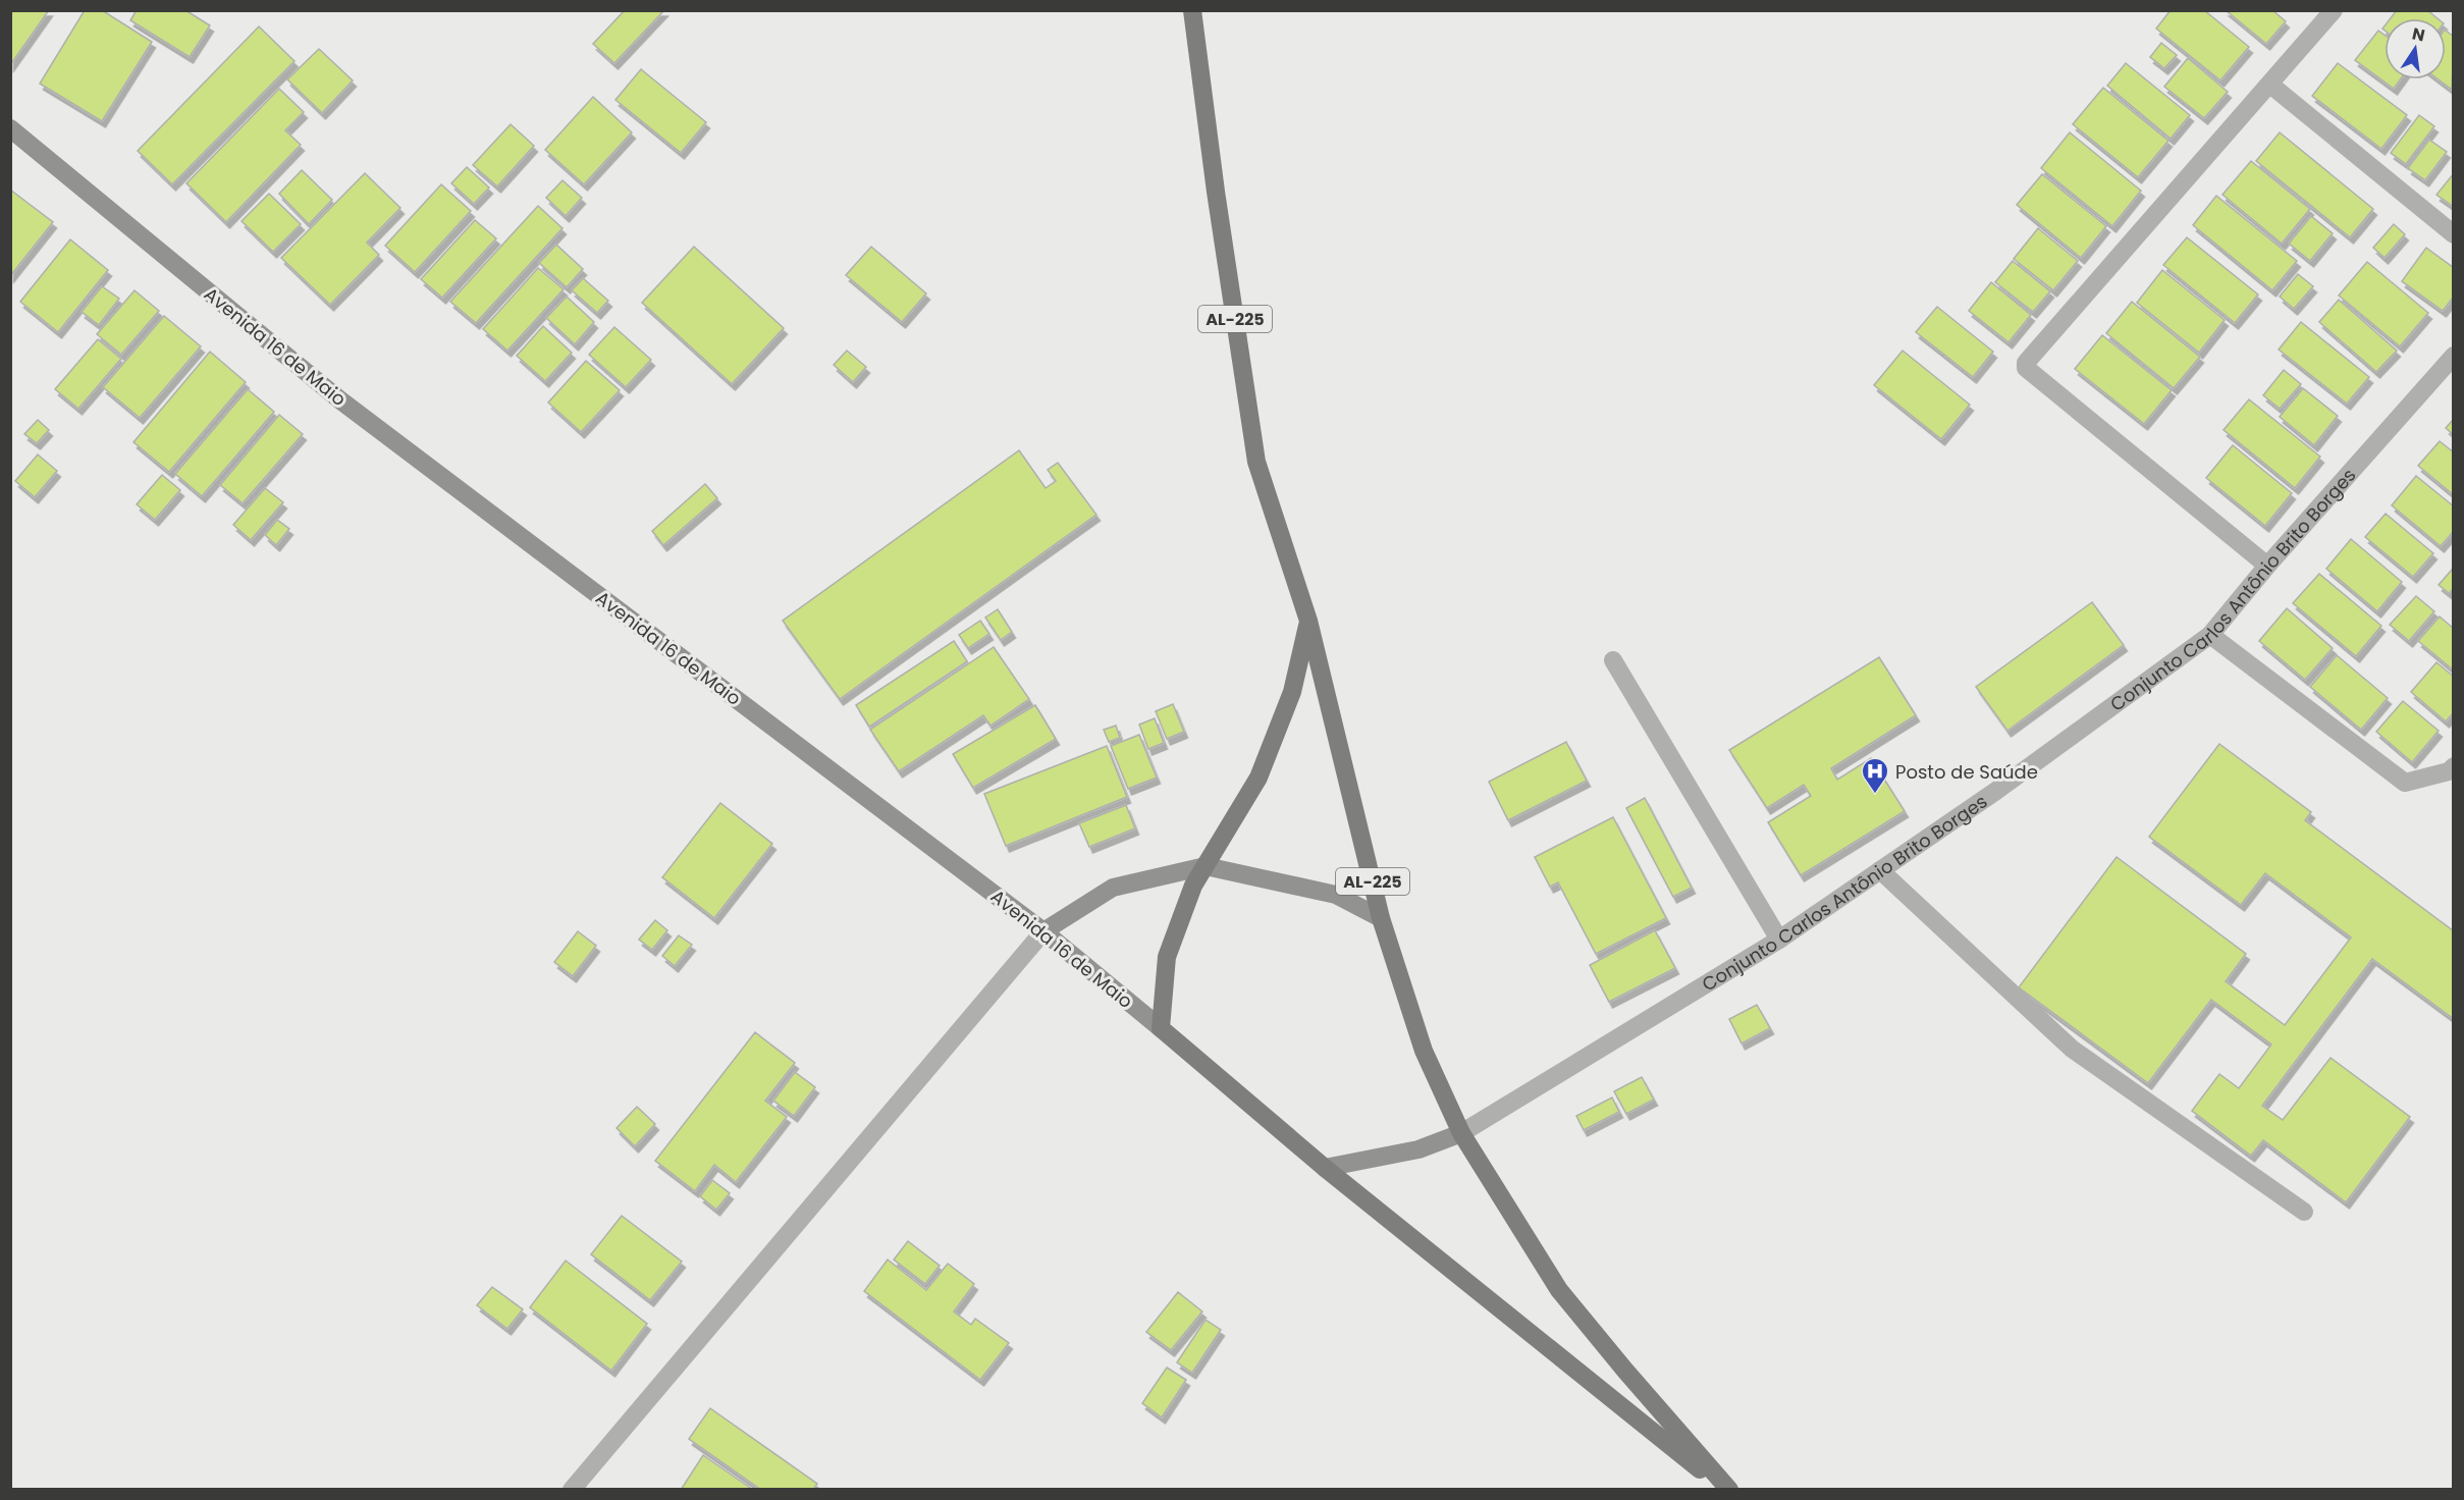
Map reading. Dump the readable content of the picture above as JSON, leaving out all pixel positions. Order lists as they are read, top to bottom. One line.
{"streets":{"main road":["AL-225","Avenida 16 de Maio"],"street":["Conjunto Carlos Antônio Brito Borges"]},"crossings":[["AL-225","Avenida 16 de Maio"],["AL-225","Conjunto Carlos Antônio Brito Borges"]],"places":{"hospital":["Posto de Saúde"]},"north":"top"}
